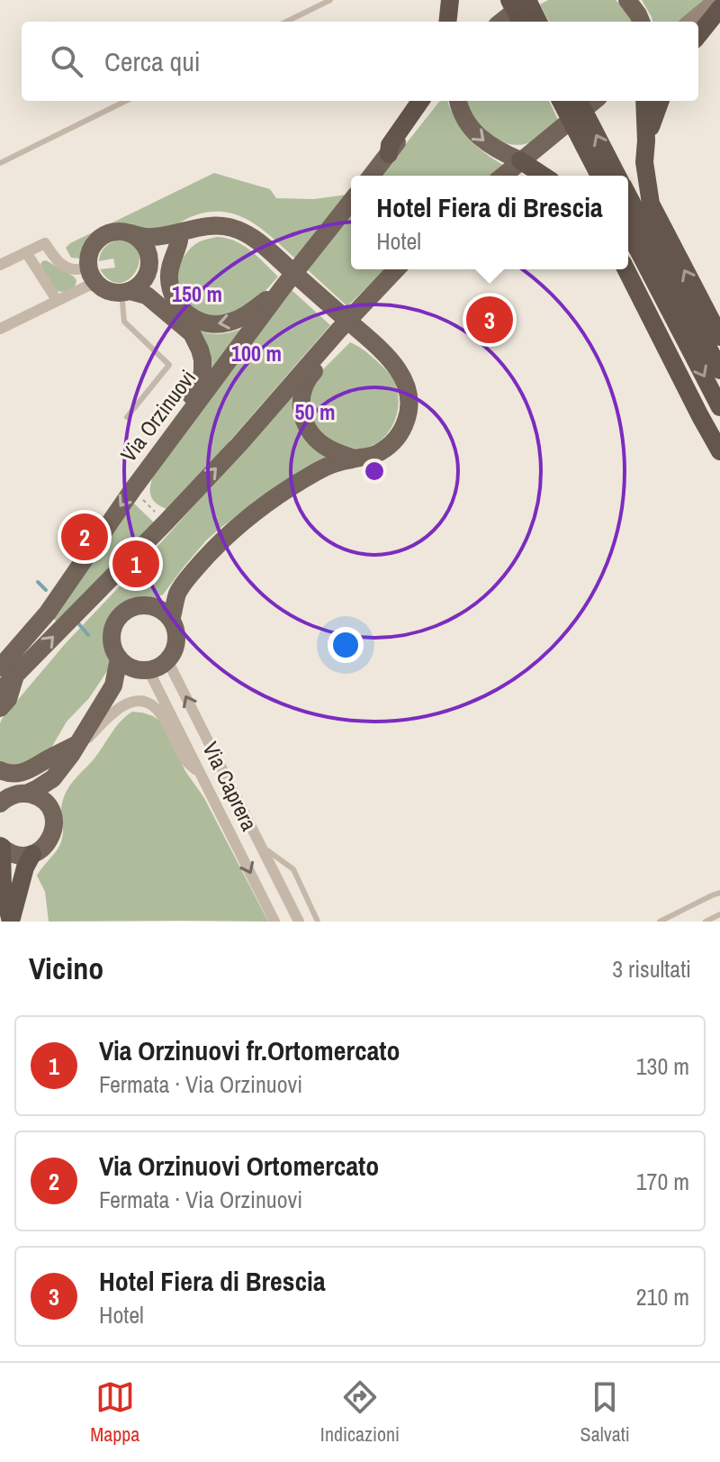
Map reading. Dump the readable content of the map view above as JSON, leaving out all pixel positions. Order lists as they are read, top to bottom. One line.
{"streets":{"main road":["Via Orzinuovi"],"street":["Via Caprera"]},"page":{"search":"Cerca qui","popup":["Hotel Fiera di Brescia","Hotel"],"pins":["3","2","1"],"heading":["Vicino","3 risultati"],"list":[{"mark":"1","name":"Via Orzinuovi fr.Ortomercato","note":"Fermata · Via Orzinuovi","value":"130 m"},{"mark":"2","name":"Via Orzinuovi Ortomercato","note":"Fermata · Via Orzinuovi","value":"170 m"},{"mark":"3","name":"Hotel Fiera di Brescia","note":"Hotel","value":"210 m"}],"nav":["Mappa","Indicazioni","Salvati"]},"rings":["150 m","100 m","50 m"]}
